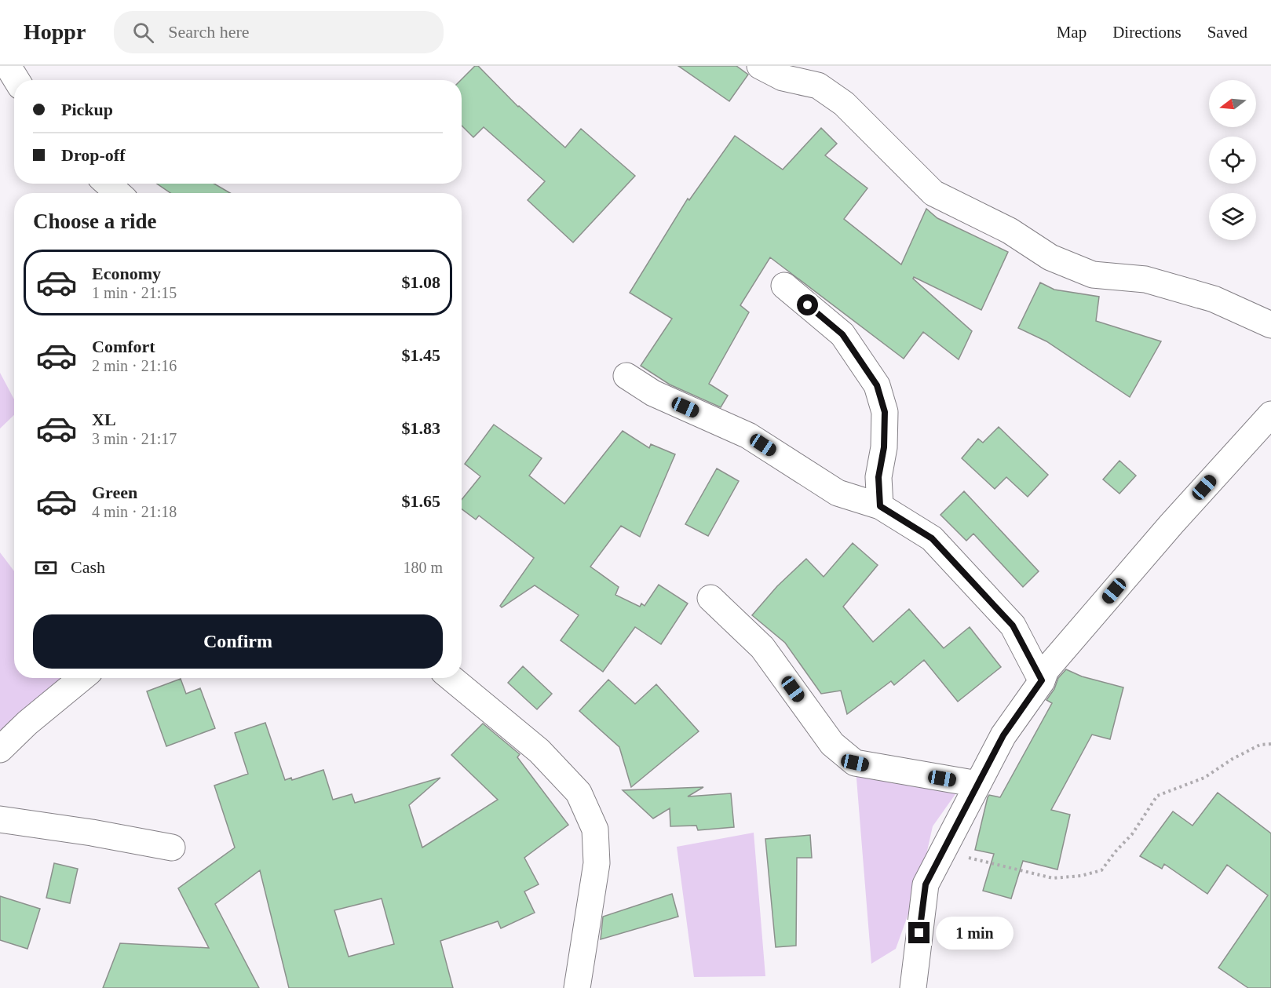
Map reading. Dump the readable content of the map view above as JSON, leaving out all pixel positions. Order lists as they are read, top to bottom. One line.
{"north":"left","page":{"header":"Hoppr","search":"Search here","nav":["Map","Directions","Saved"],"banner":["Pickup","Drop-off"],"heading":"Choose a ride","list":[{"name":"Economy","note":"1 min · 21:15","value":"$1.08"},{"name":"Comfort","note":"2 min · 21:16","value":"$1.45"},{"name":"XL","note":"3 min · 21:17","value":"$1.83"},{"name":"Green","note":"4 min · 21:18","value":"$1.65"}],"pay":["Cash","180 m"],"buttons":"Confirm","bubble":"1 min"}}
